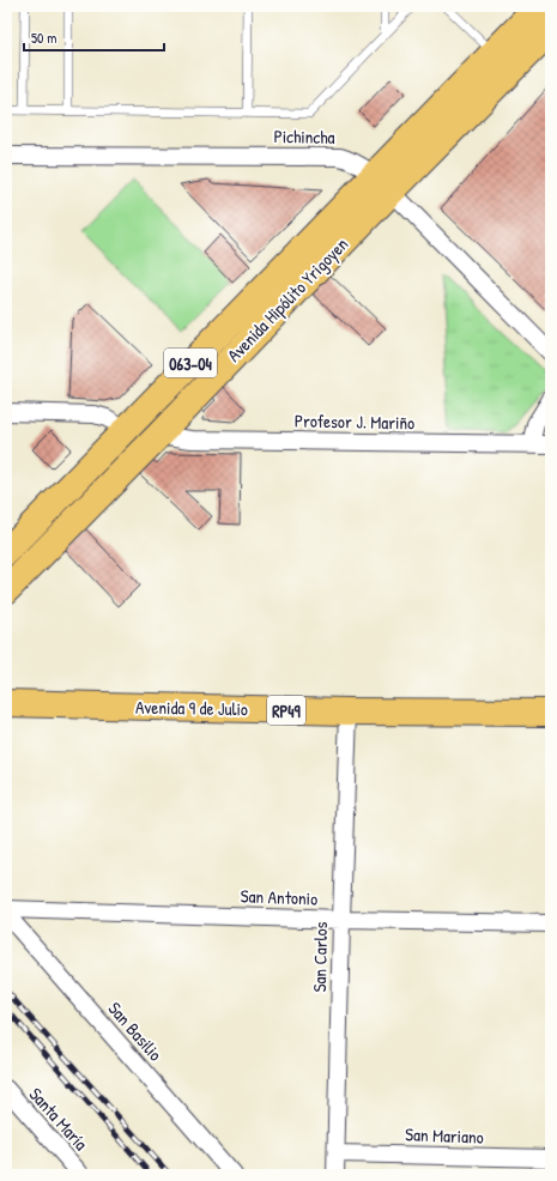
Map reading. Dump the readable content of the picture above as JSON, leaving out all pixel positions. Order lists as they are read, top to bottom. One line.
{"streets":{"main road":["Avenida Hipólito Yrigoyen","063-04","Avenida 9 de Julio","RP49"],"street":["Pichincha","Profesor J. Mariño","San Antonio","San Carlos","San Basilio","Santa María","San Mariano"]},"crossings":[["Pichincha","Avenida Hipólito Yrigoyen"],["Avenida Hipólito Yrigoyen","Profesor J. Mariño"],["Avenida 9 de Julio","San Carlos"],["San Antonio","San Carlos"],["San Carlos","San Mariano"]],"scale_bar":"50 m"}
